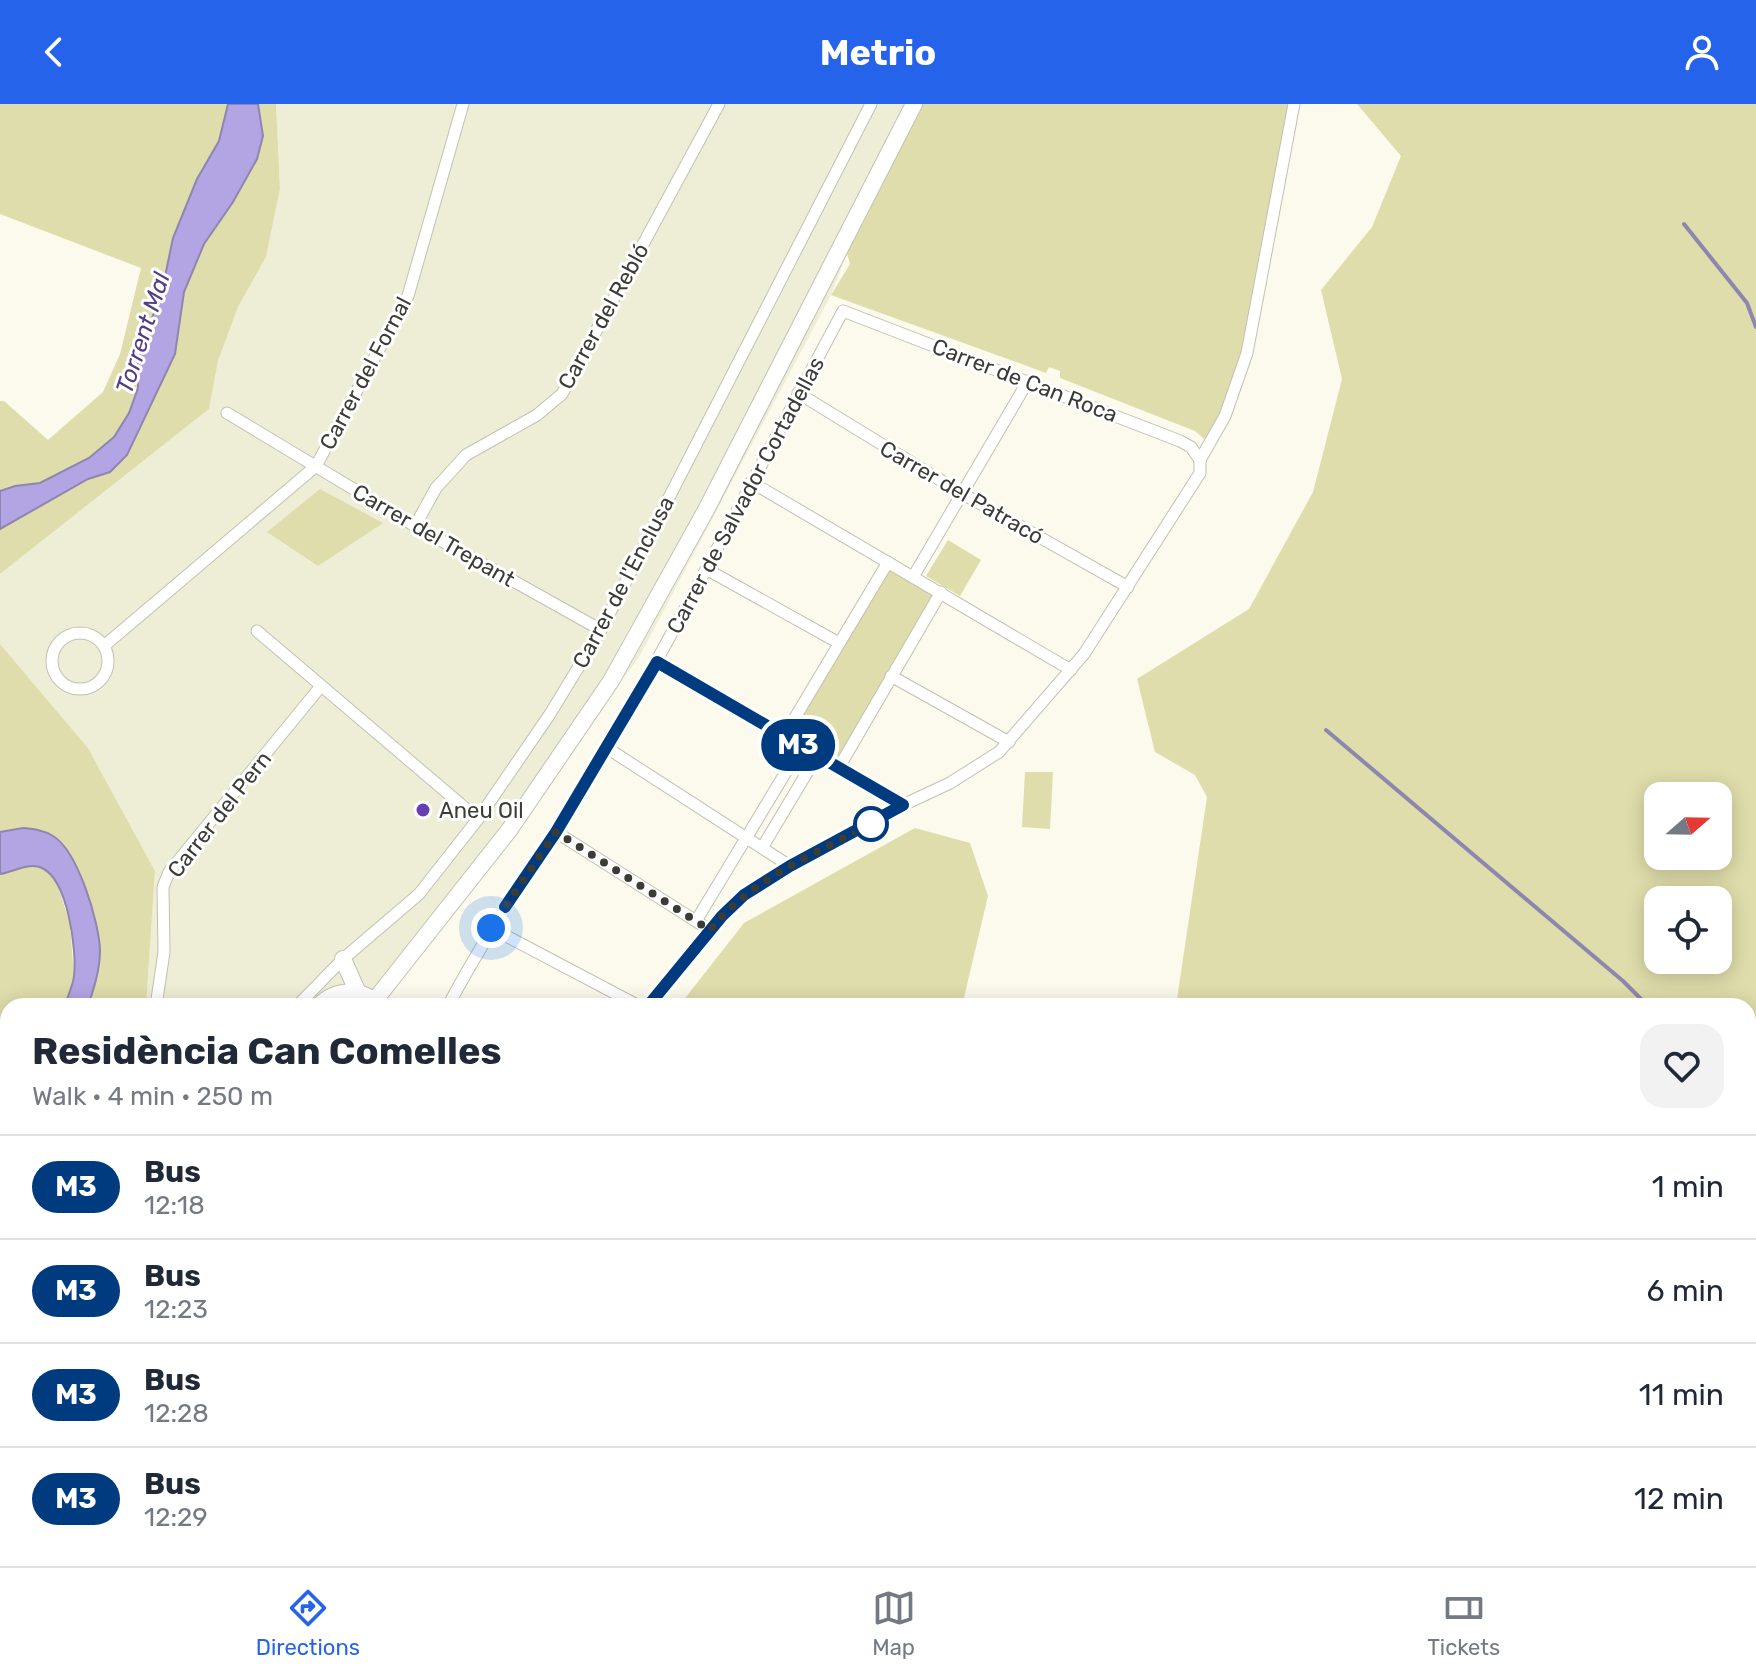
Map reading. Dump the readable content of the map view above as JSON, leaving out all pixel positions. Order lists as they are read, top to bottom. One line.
{"streets":{"street":["Carrer del Rebló","Carrer del Fornal","Carrer de Can Roca","Carrer del Patracó","Carrer de Salvador Cortadellas","Carrer del Trepant","Carrer de l'Enclusa","Carrer del Pern"]},"crossings":[["Carrer del Rebló","Carrer del Trepant"],["Carrer del Fornal","Carrer del Trepant"],["Carrer de Can Roca","Carrer de Salvador Cortadellas"],["Carrer del Patracó","Carrer de Salvador Cortadellas"],["Carrer del Trepant","Carrer de l'Enclusa"]],"water":["Torrent Mal"],"places":["Aneu Oil"],"lines":["bus line M3"],"north":"right","page":{"header":"Metrio","on_map":"M3","heading":["Residència Can Comelles","Walk · 4 min · 250 m"],"list":[{"mark":"M3","name":"Bus","note":"12:18","value":"1 min"},{"mark":"M3","name":"Bus","note":"12:23","value":"6 min"},{"mark":"M3","name":"Bus","note":"12:28","value":"11 min"},{"mark":"M3","name":"Bus","note":"12:29","value":"12 min"}],"tabs":["Directions","Map","Tickets"]}}
